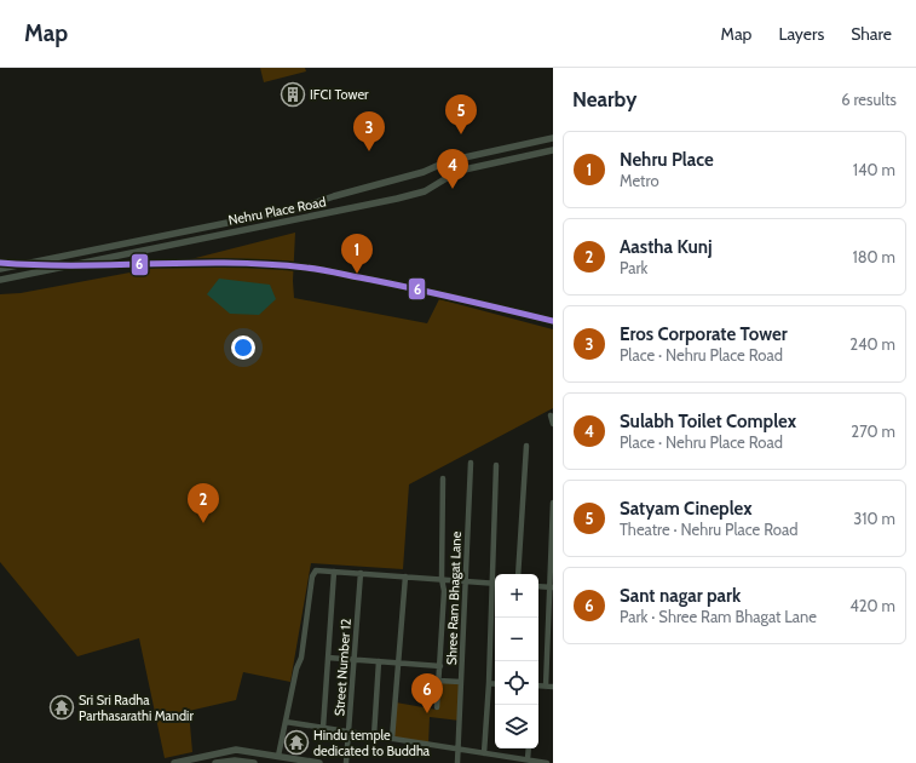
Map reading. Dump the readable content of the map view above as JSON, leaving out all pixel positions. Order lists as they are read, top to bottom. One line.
{"streets":{"street":["Nehru Place Road","Shree Ram Bhagat Lane","Street Number 12"]},"places":{"building":["IFCI Tower"],"temple":["Sri Sri Radha Parthasarathi Mandir","Hindu temple dedicated to Buddha"]},"lines":["metro line 6"],"page":{"header":"Map","nav":["Map","Layers","Share"],"heading":["Nearby","6 results"],"pins":["5","3","4","1","2","6"],"list":[{"mark":"1","name":"Nehru Place","note":"Metro","value":"140 m"},{"mark":"2","name":"Aastha Kunj","note":"Park","value":"180 m"},{"mark":"3","name":"Eros Corporate Tower","note":"Place · Nehru Place Road","value":"240 m"},{"mark":"4","name":"Sulabh Toilet Complex","note":"Place · Nehru Place Road","value":"270 m"},{"mark":"5","name":"Satyam Cineplex","note":"Theatre · Nehru Place Road","value":"310 m"},{"mark":"6","name":"Sant nagar park","note":"Park · Shree Ram Bhagat Lane","value":"420 m"}],"map_buttons":["+","−"]}}
